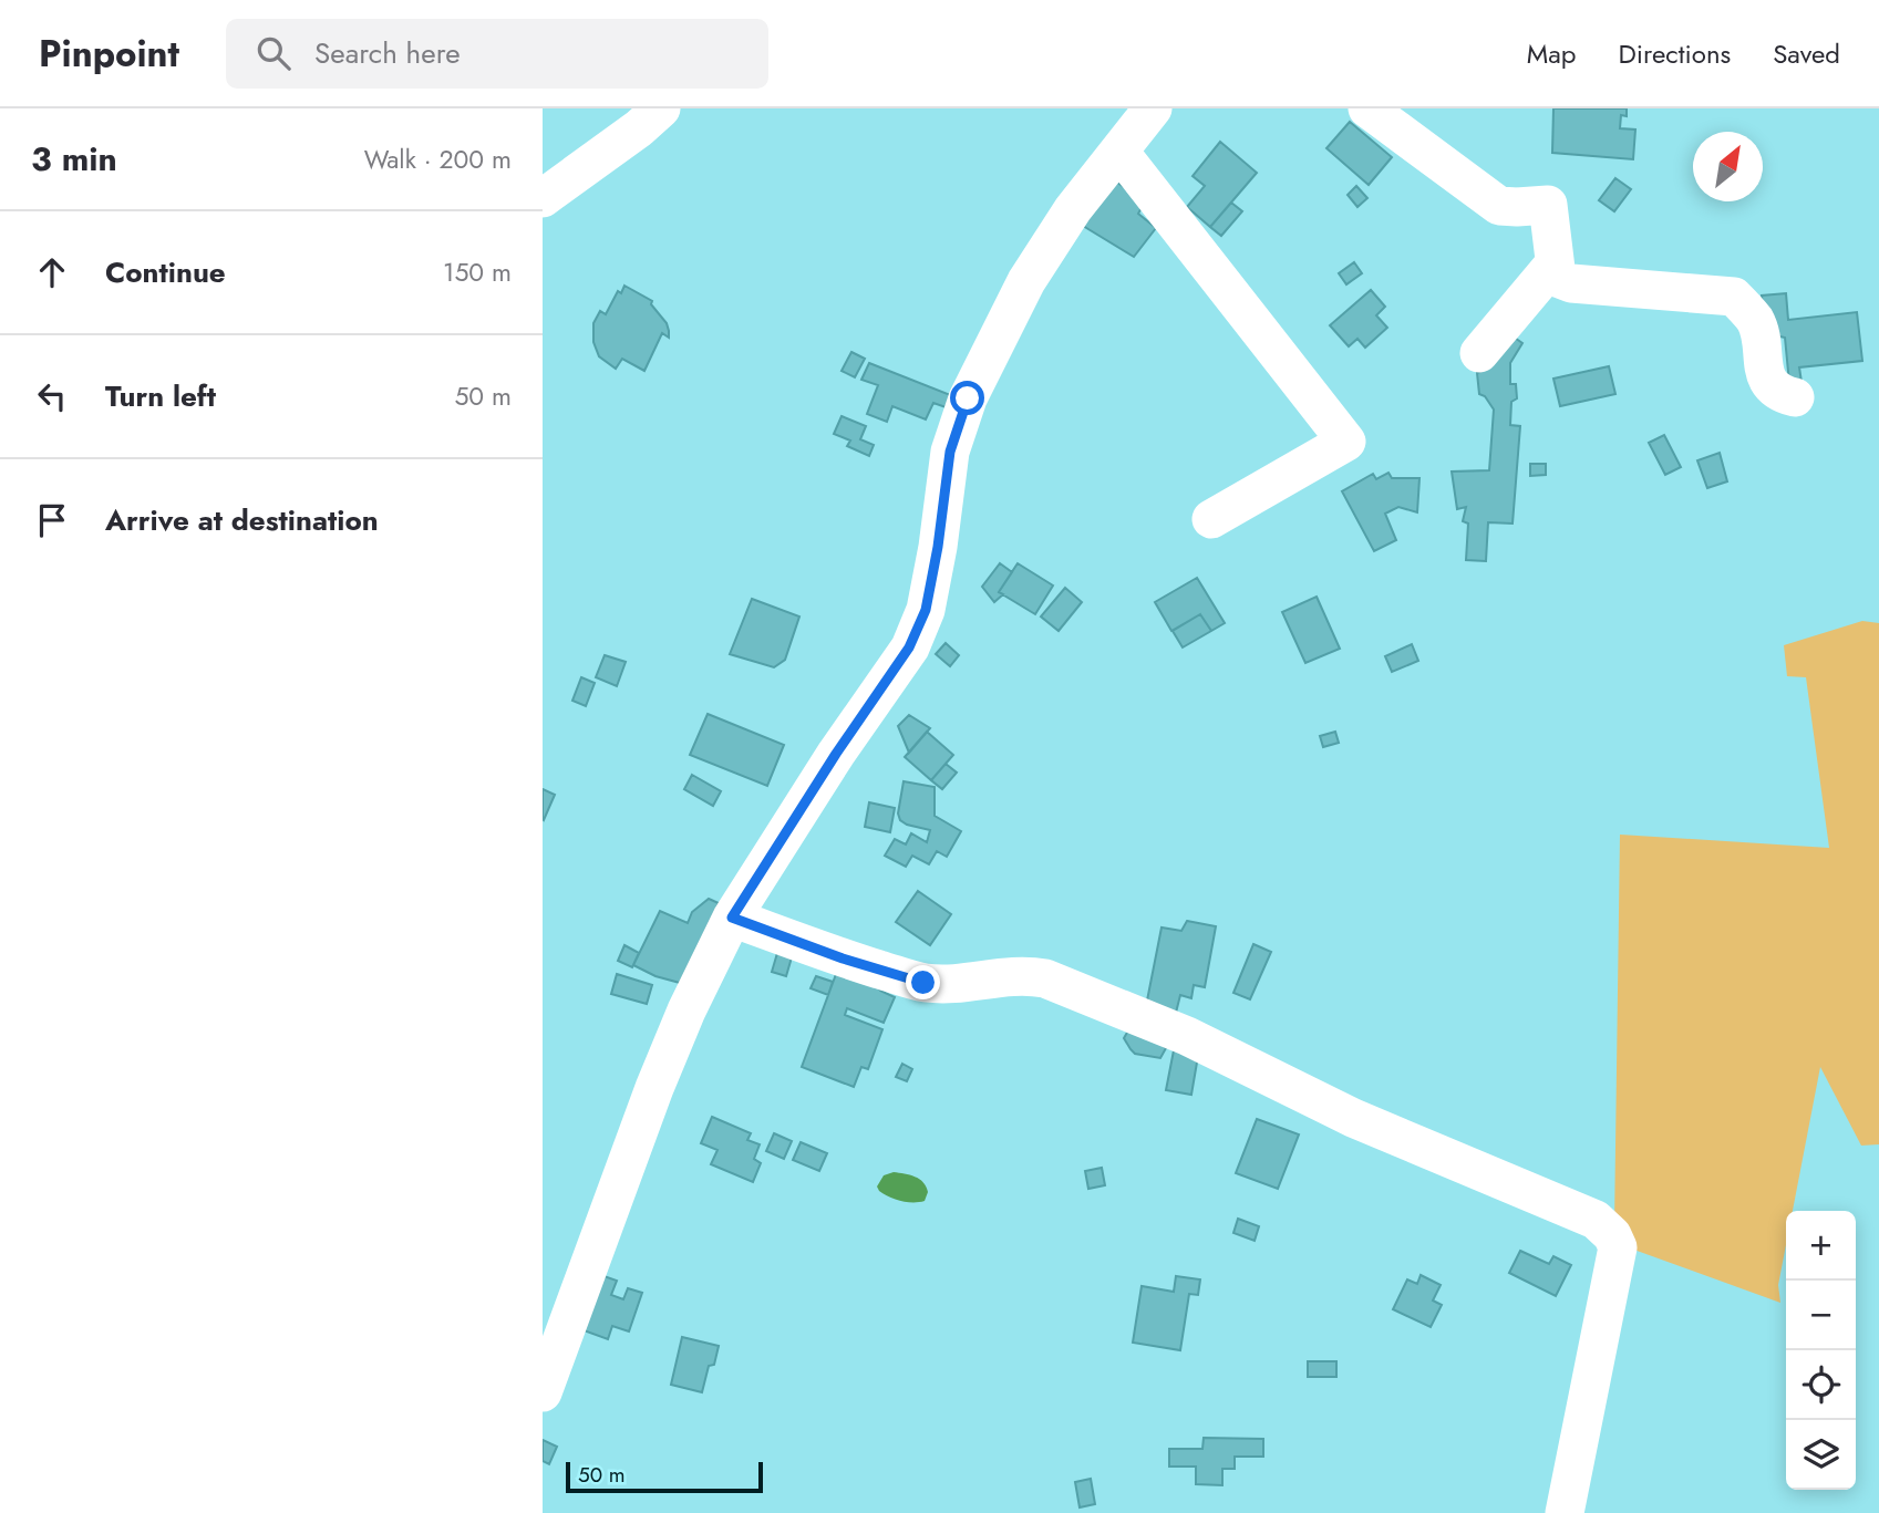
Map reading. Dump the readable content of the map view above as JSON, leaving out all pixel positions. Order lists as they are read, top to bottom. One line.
{"scale_bar":"50 m","north":"top right","page":{"header":"Pinpoint","search":"Search here","nav":["Map","Directions","Saved"],"heading":["3 min","Walk · 200 m"],"list":[["Continue","150 m"],["Turn left","50 m"],"Arrive at destination"],"map_buttons":["+","−"],"scale":"50 m"}}
